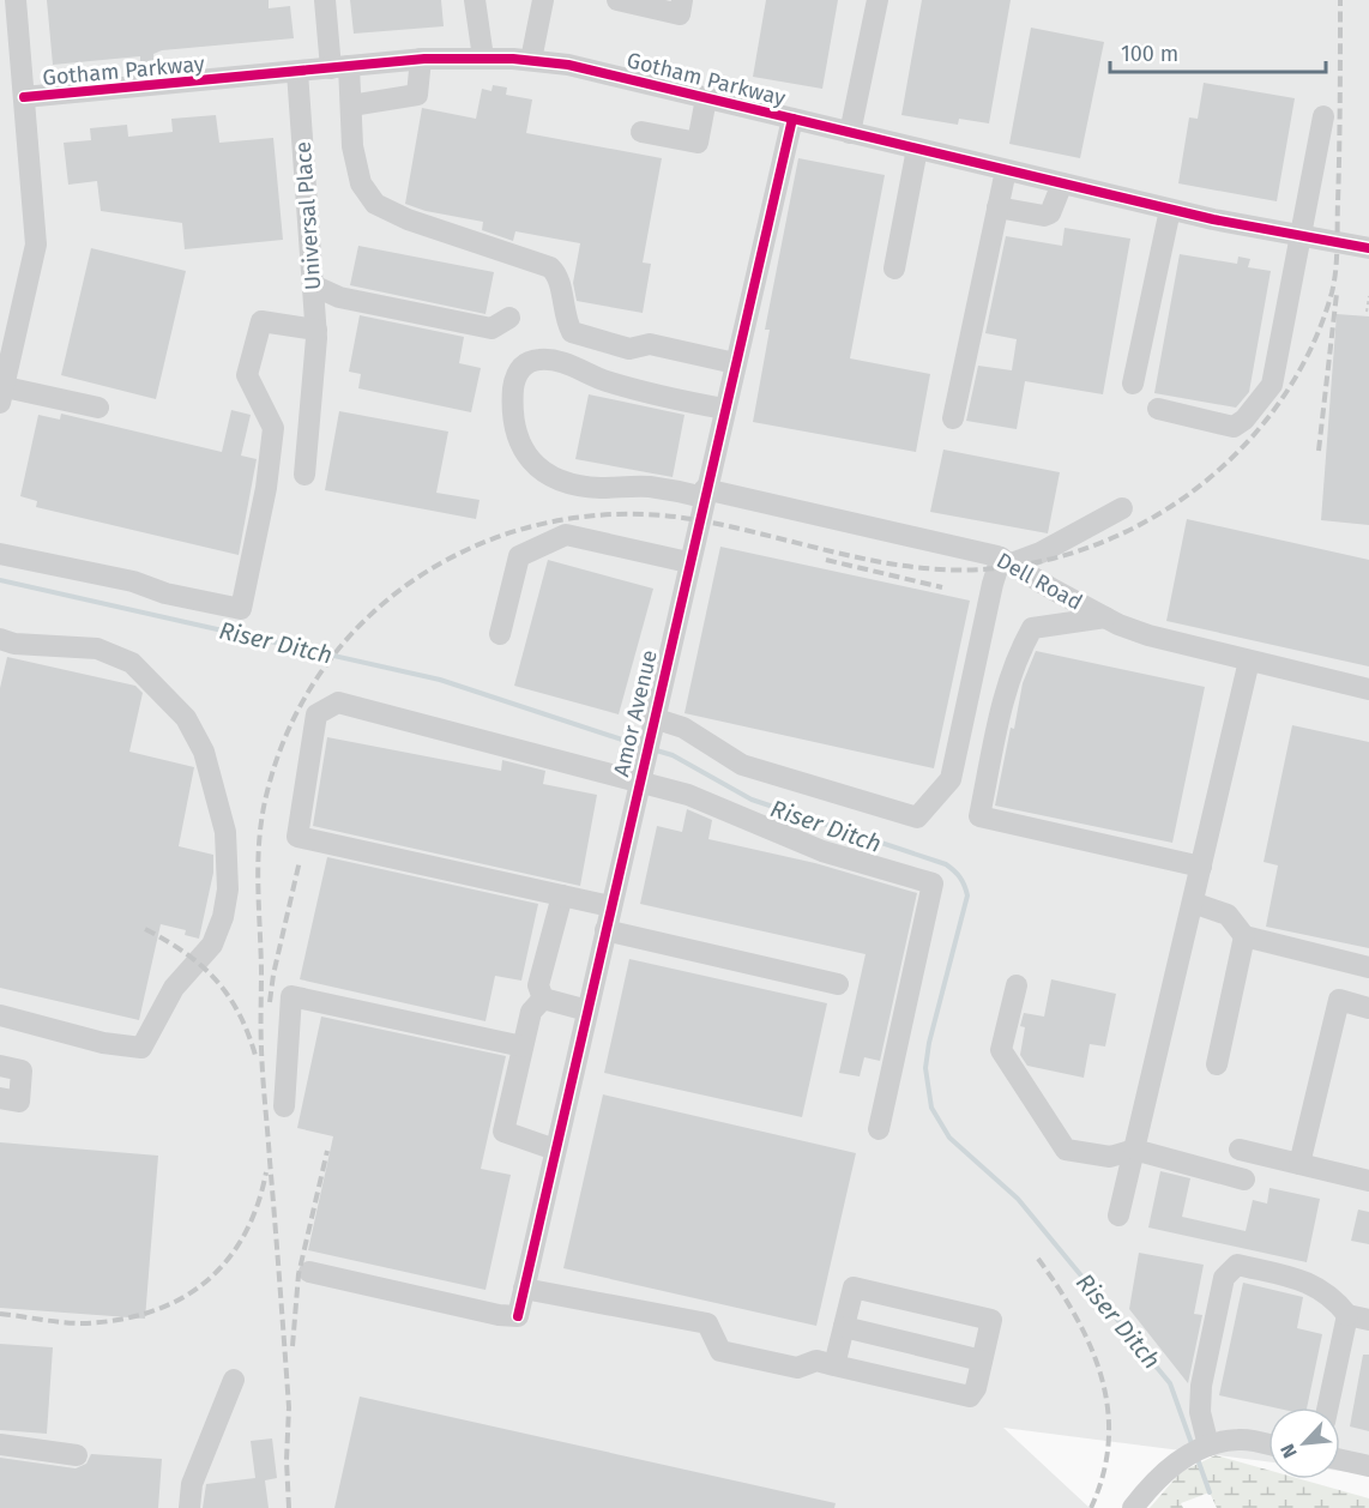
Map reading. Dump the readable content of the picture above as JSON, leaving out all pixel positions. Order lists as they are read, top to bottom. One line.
{"streets":{"street":["Gotham Parkway","Universal Place","Dell Road","Amor Avenue"]},"crossings":[["Gotham Parkway","Universal Place"],["Gotham Parkway","Amor Avenue"],["Dell Road","Amor Avenue"]],"water":["Riser Ditch"],"scale_bar":"100 m","north":"bottom left"}
